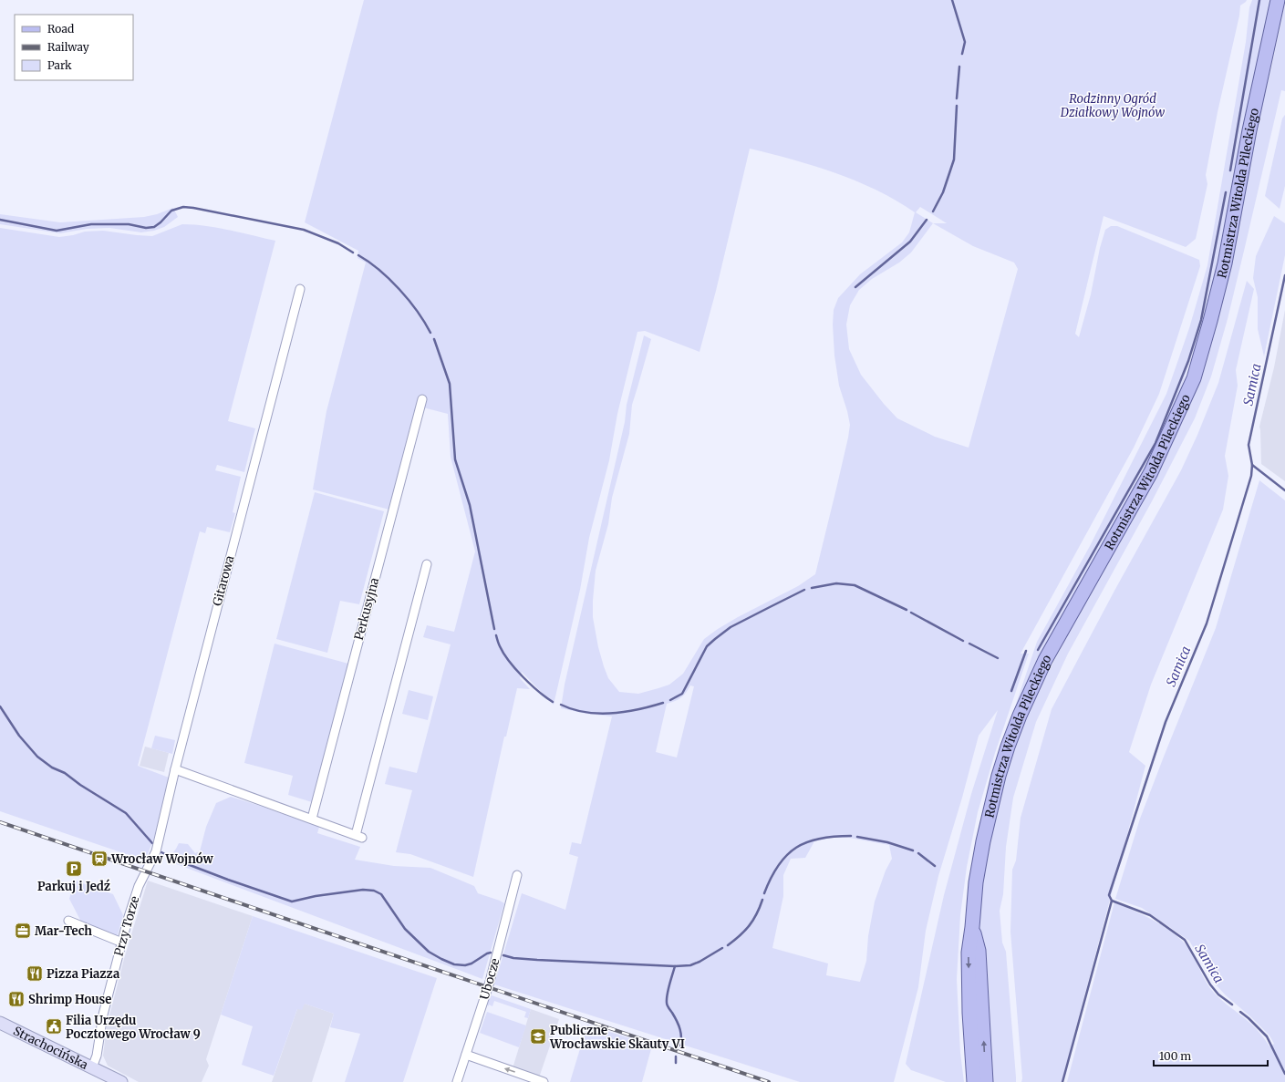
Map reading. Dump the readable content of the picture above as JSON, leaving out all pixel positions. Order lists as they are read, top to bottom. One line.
{"streets":{"main road":["Rotmistrza Witolda Pileckiego","Strachocińska"],"street":["Gitarowa","Perkusyjna","Przy Torze","Ubocze"]},"crossings":[["Gitarowa","Przy Torze"],["Przy Torze","Strachocińska"]],"water":["Samica"],"parks":["Rodzinny Ogród Działkowy Wojnów"],"places":{"station":["Wrocław Wojnów"],"parking":["Parkuj i Jedź"],"office":["Mar-Tech"],"restaurant":["Pizza Piazza","Shrimp House"],"public building":["Filia Urzędu Pocztowego Wrocław 9"],"school or university":["Publiczne Wrocławskie Skauty VI"]},"legend":["Road","Railway","Park"],"scale_bar":"100 m"}
